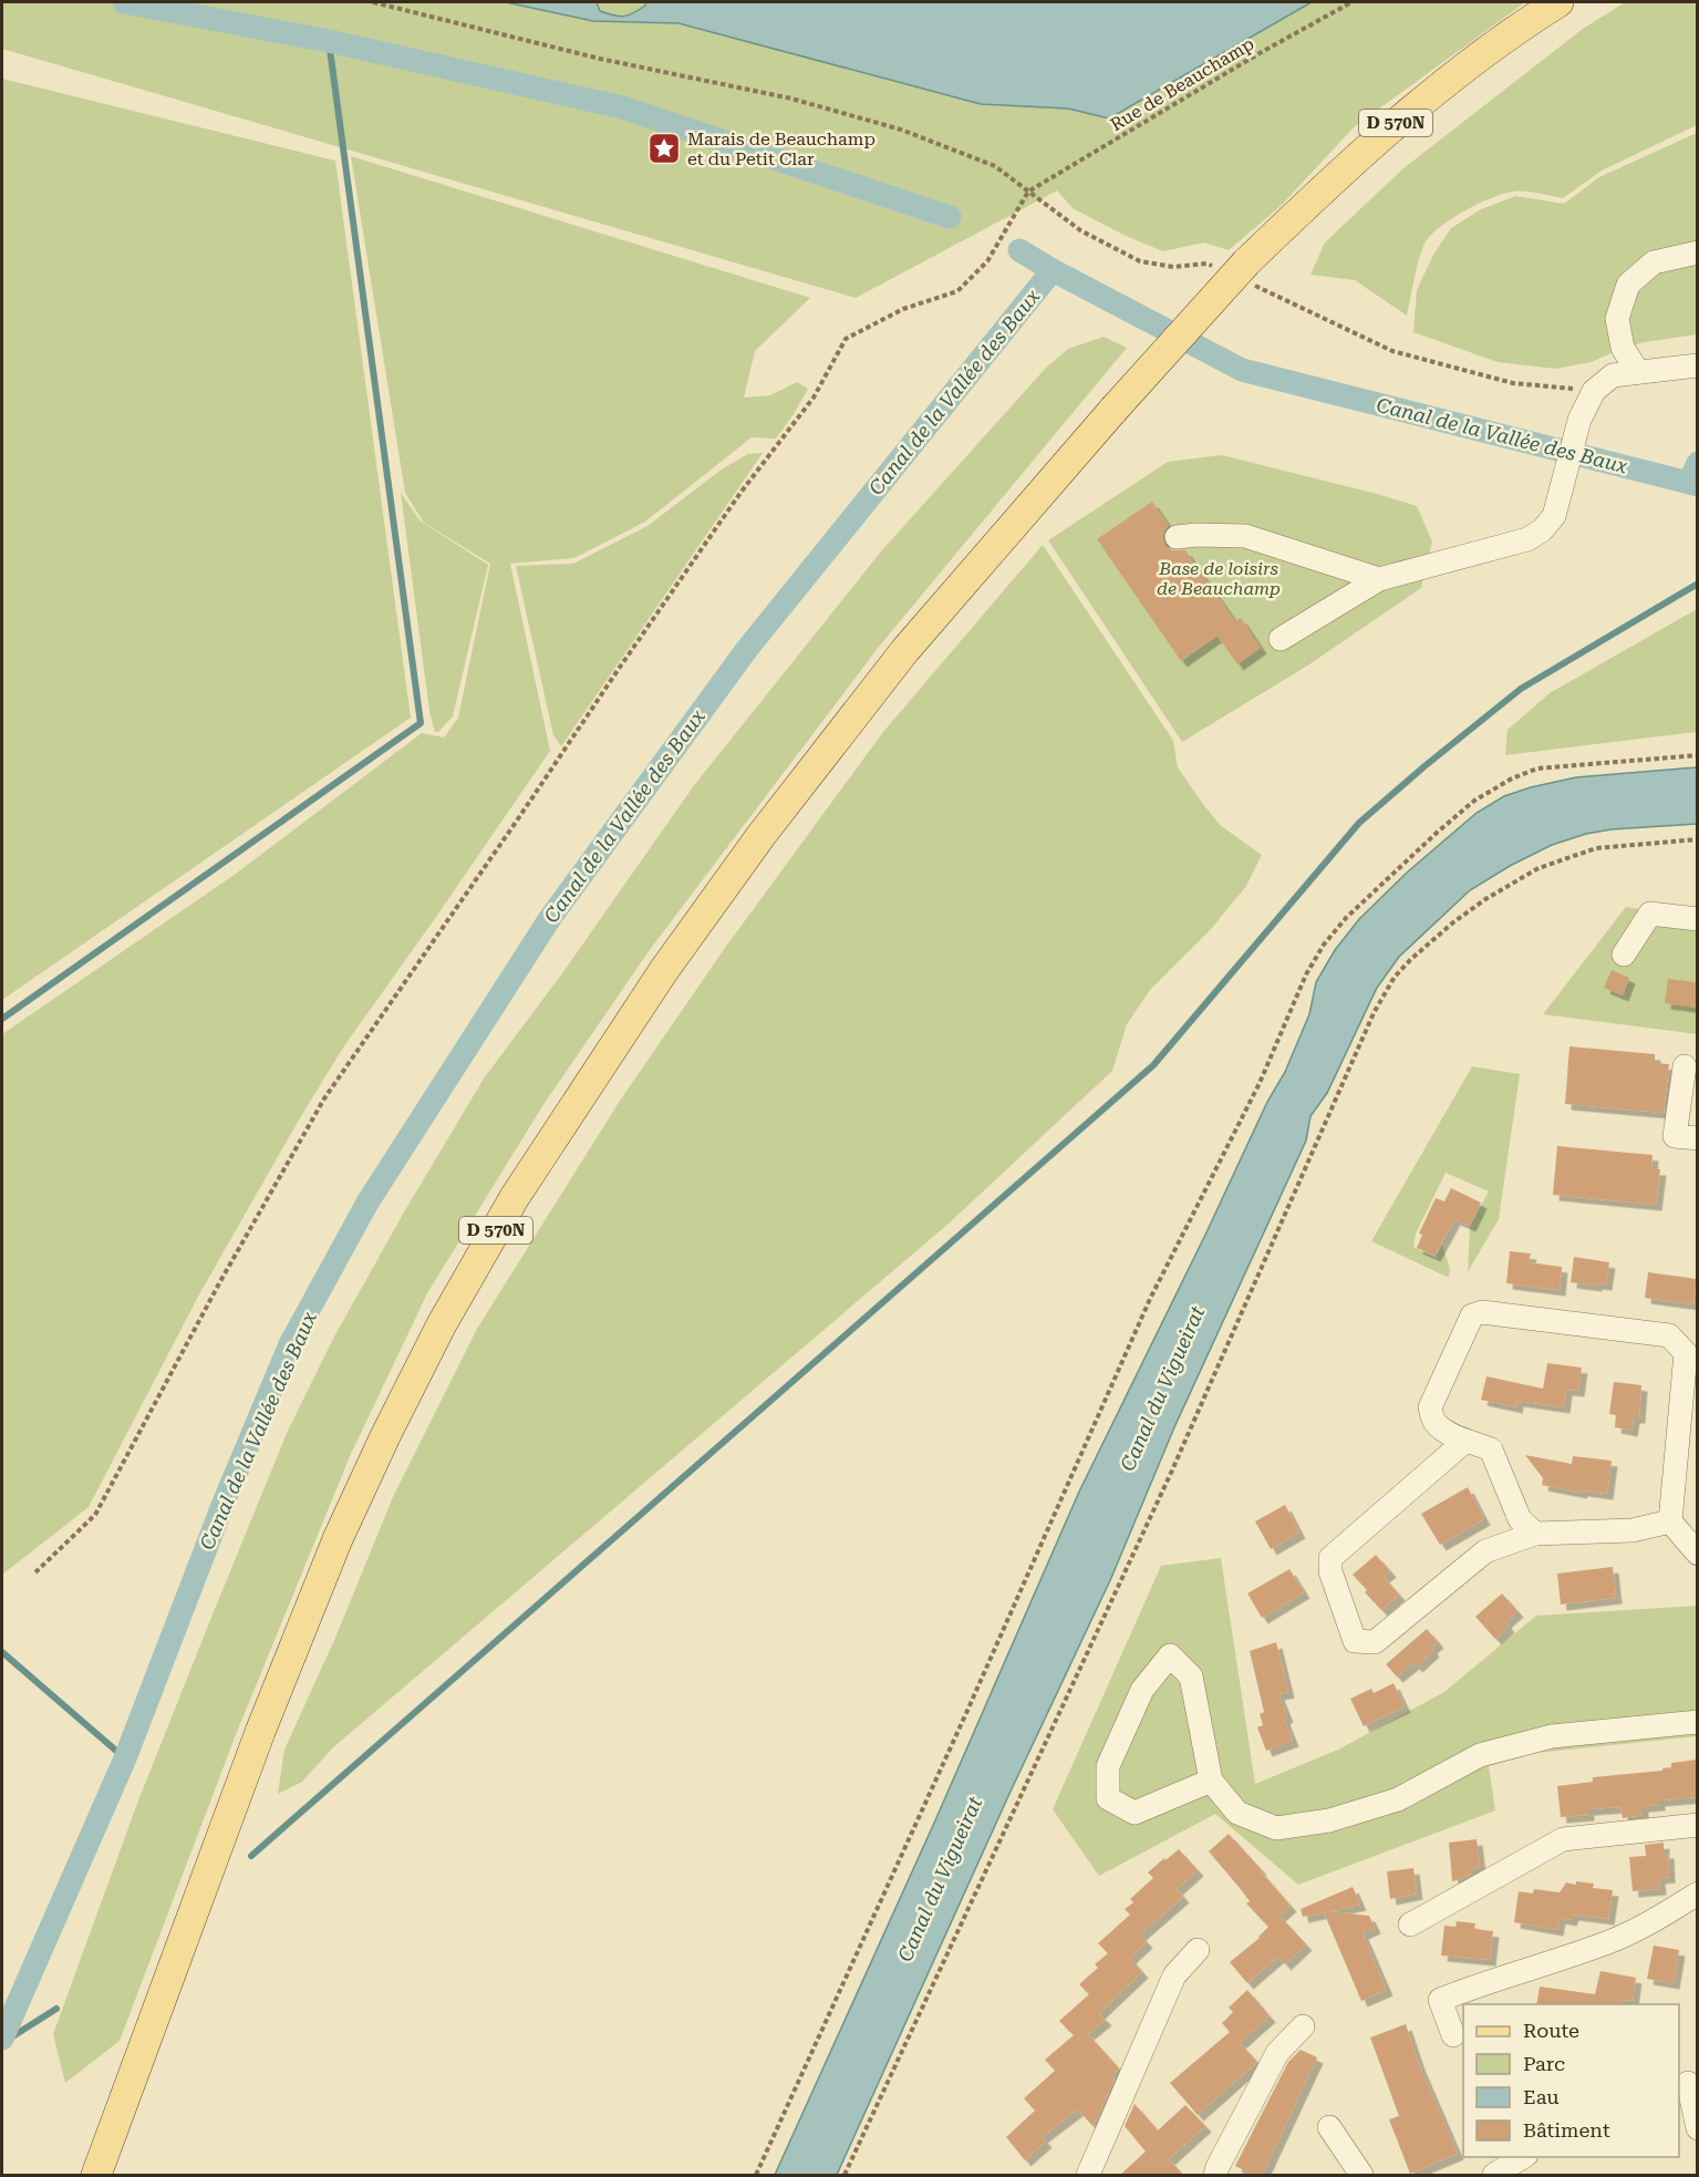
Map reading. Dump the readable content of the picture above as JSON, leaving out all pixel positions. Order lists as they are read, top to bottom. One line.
{"streets":{"main road":["D 570N"],"path":["Rue de Beauchamp"]},"water":["Canal de la Vallée des Baux","Canal du Vigueirat"],"parks":["Base de loisirs de Beauchamp"],"places":{"place":["Marais de Beauchamp et du Petit Clar"]},"legend":["Route","Parc","Eau","Bâtiment"]}
